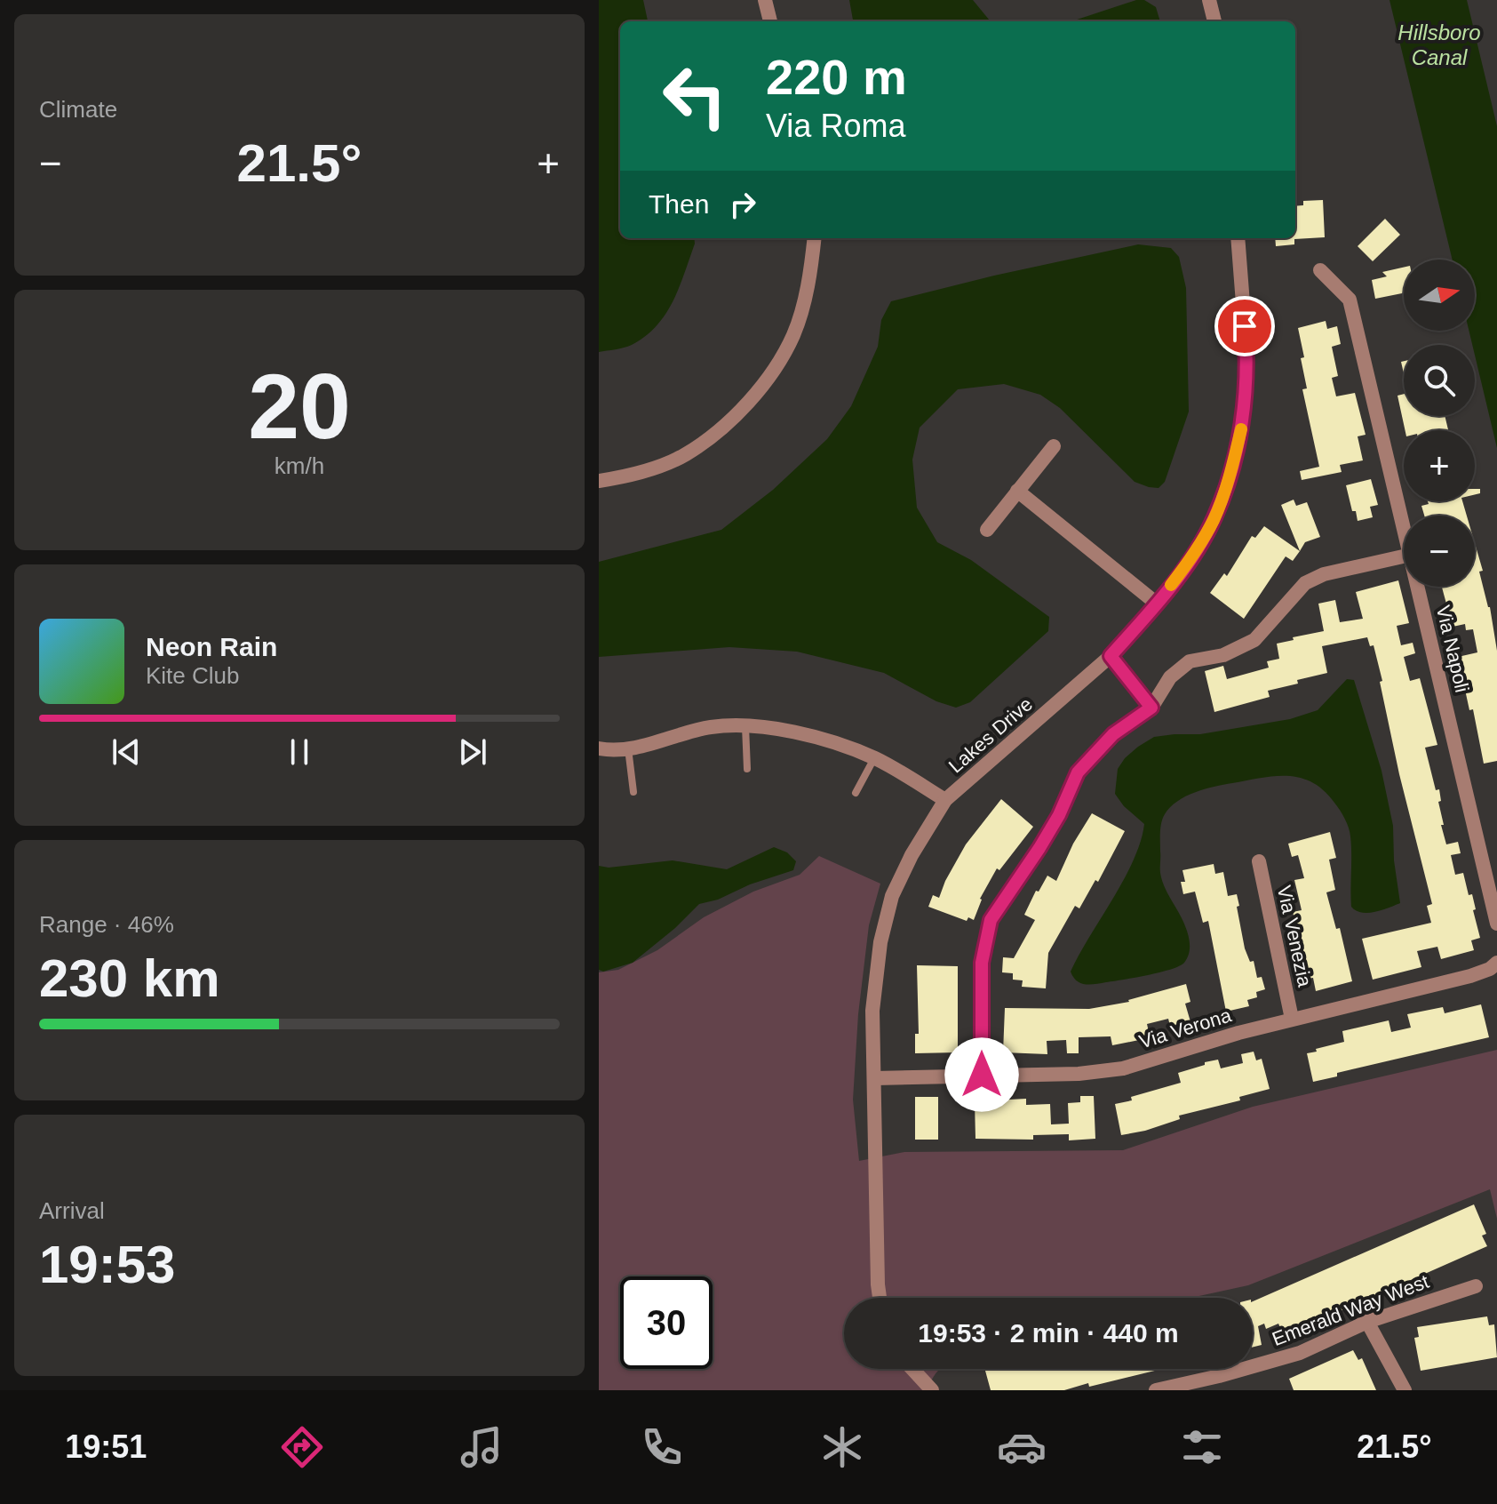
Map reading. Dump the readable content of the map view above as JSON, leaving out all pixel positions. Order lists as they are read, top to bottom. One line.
{"streets":{"street":["Via Napoli","Lakes Drive","Via Venezia","Via Verona","Emerald Way West"]},"crossings":[["Lakes Drive","Via Verona"],["Via Venezia","Via Verona"]],"water":["Hillsboro Canal"],"north":"right","page":{"tile":["Climate",["20","km/h"],["Range · 46%","230 km"],["Arrival","19:53"]],"turn":["220 m","Via Roma"],"heat":["−","21.5°","+"],"then":"Then","map_buttons":["+","−"],"song":["Neon Rain","Kite Club"],"limit":"30","trip":"19:53 · 2 min · 440 m","tabs":["19:51","21.5°"]}}
